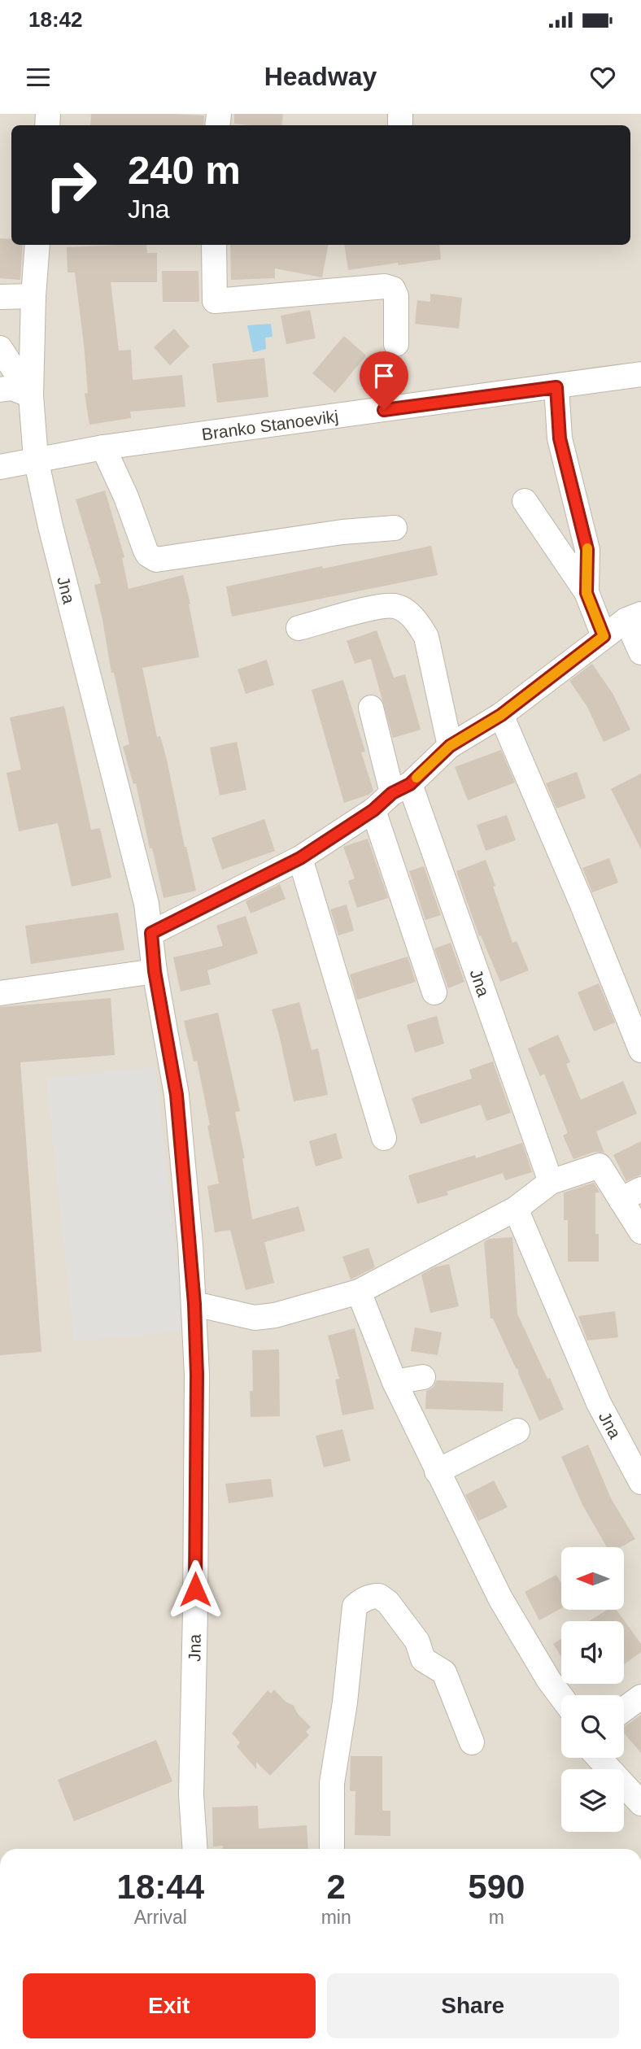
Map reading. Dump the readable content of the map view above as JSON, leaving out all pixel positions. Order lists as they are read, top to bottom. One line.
{"streets":{"street":["Branko Stanoevikj","Jna"]},"crossings":[["Branko Stanoevikj","Jna"]],"north":"left","page":{"status":"18:42","header":"Headway","turn":["240 m","Jna"],"eta":["18:44","Arrival","2","min","590","m"],"buttons":["Exit","Share"]}}
